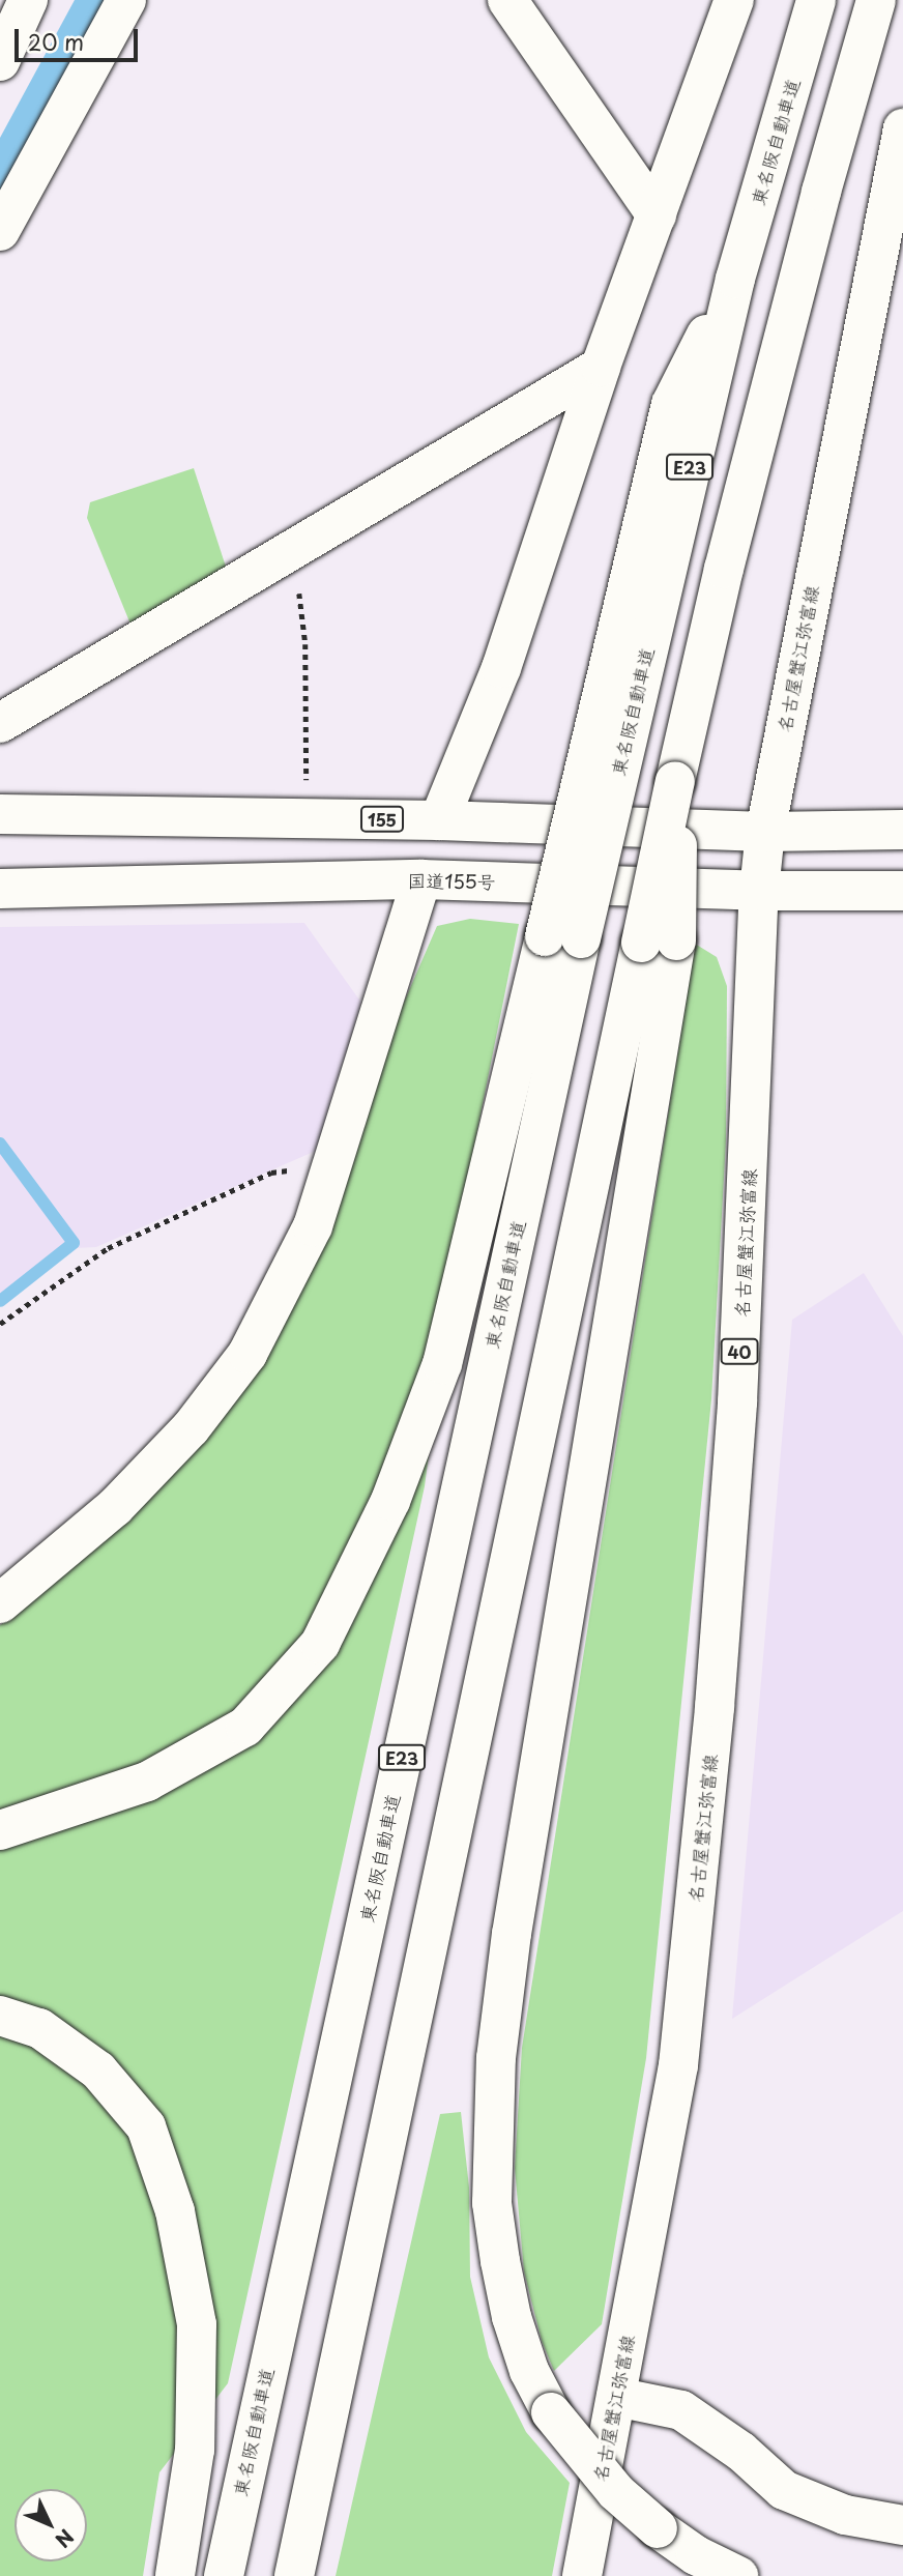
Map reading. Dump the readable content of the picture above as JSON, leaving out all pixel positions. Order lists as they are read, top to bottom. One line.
{"streets":{"main road":["東名阪自動車道","E23","名古屋蟹江弥富線","155","国道155号","40"]},"crossings":[["名古屋蟹江弥富線","155"],["名古屋蟹江弥富線","国道155号"]],"scale_bar":"20 m","north":"bottom right"}
